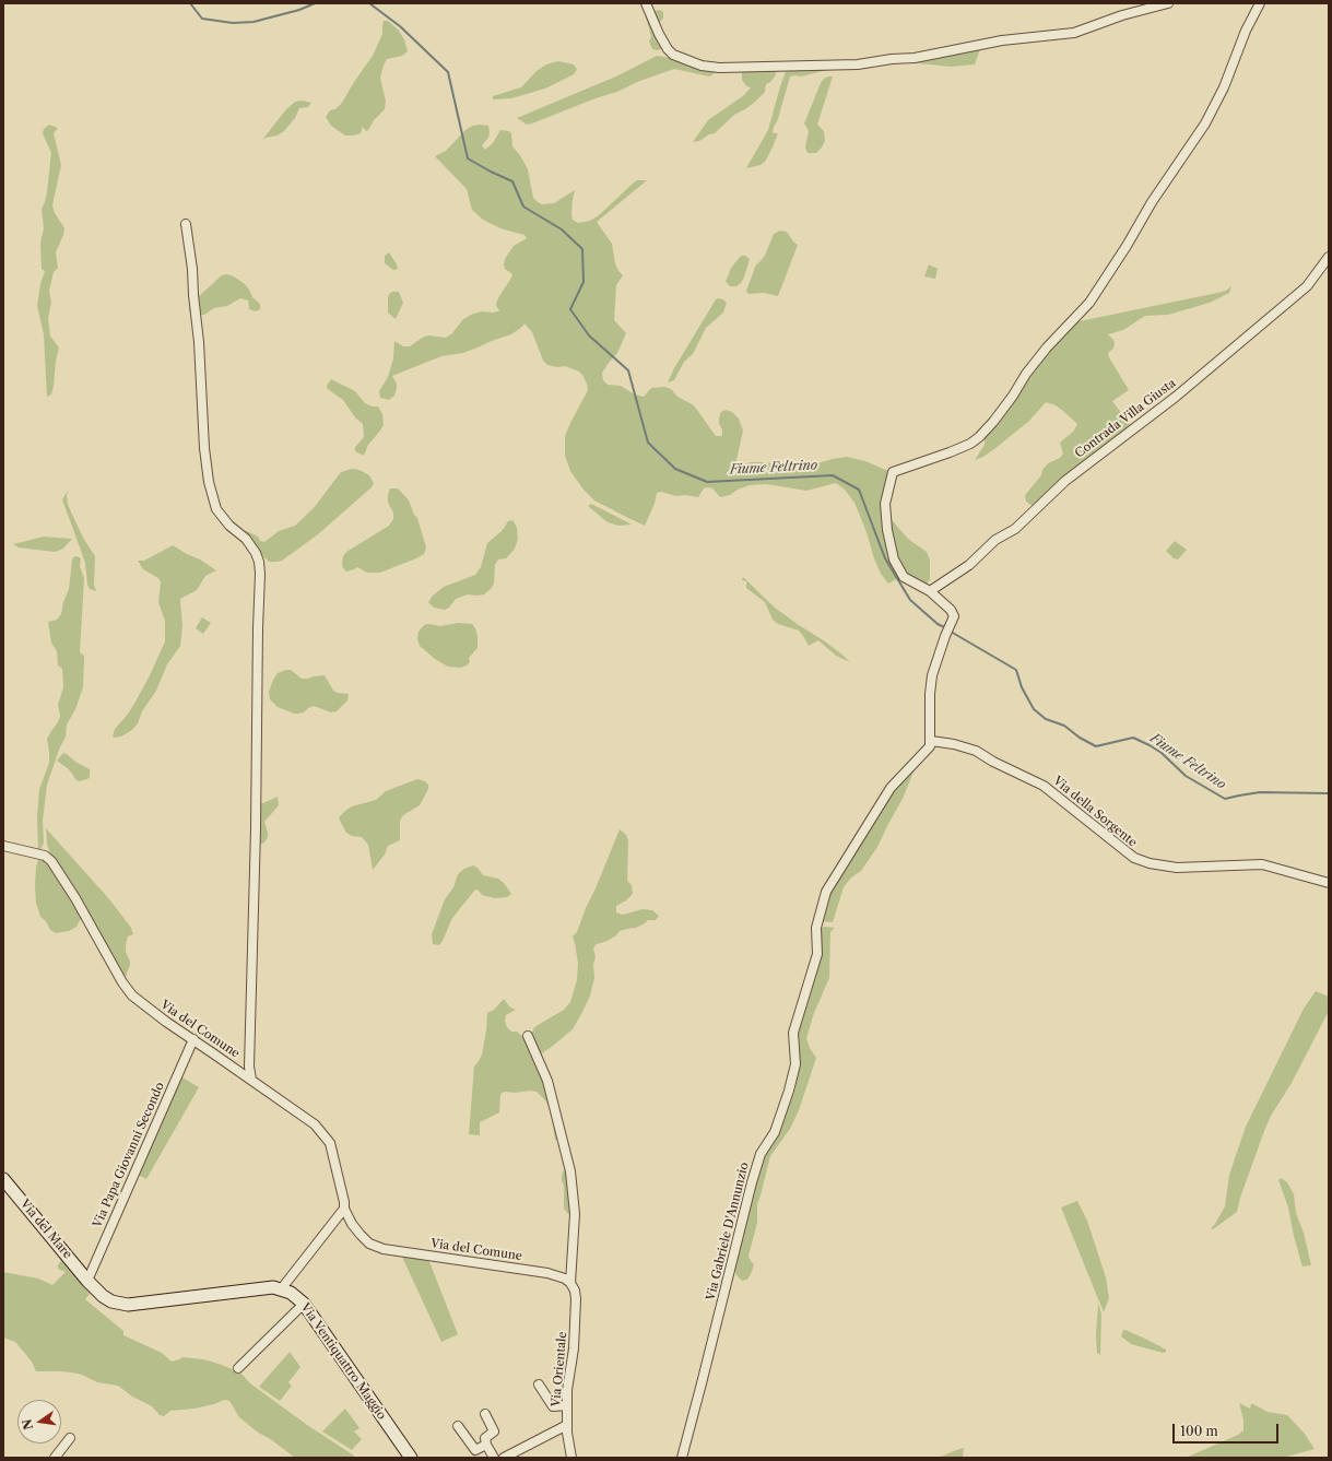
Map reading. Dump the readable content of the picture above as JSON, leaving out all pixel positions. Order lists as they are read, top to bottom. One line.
{"streets":{"street":["Contrada Villa Giusta","Via della Sorgente","Via del Comune","Via Papa Giovanni Secondo","Via del Mare","Via Gabriele D'Annunzio","Via Ventiquattro Maggio","Via Orientale"]},"crossings":[["Via della Sorgente","Via Gabriele D'Annunzio"],["Via del Comune","Via Papa Giovanni Secondo"],["Via del Comune","Via Orientale"],["Via Papa Giovanni Secondo","Via del Mare"],["Via Papa Giovanni Secondo","Via Ventiquattro Maggio"],["Via del Mare","Via Ventiquattro Maggio"]],"water":["Fiume Feltrino"],"scale_bar":"100 m","north":"left"}
